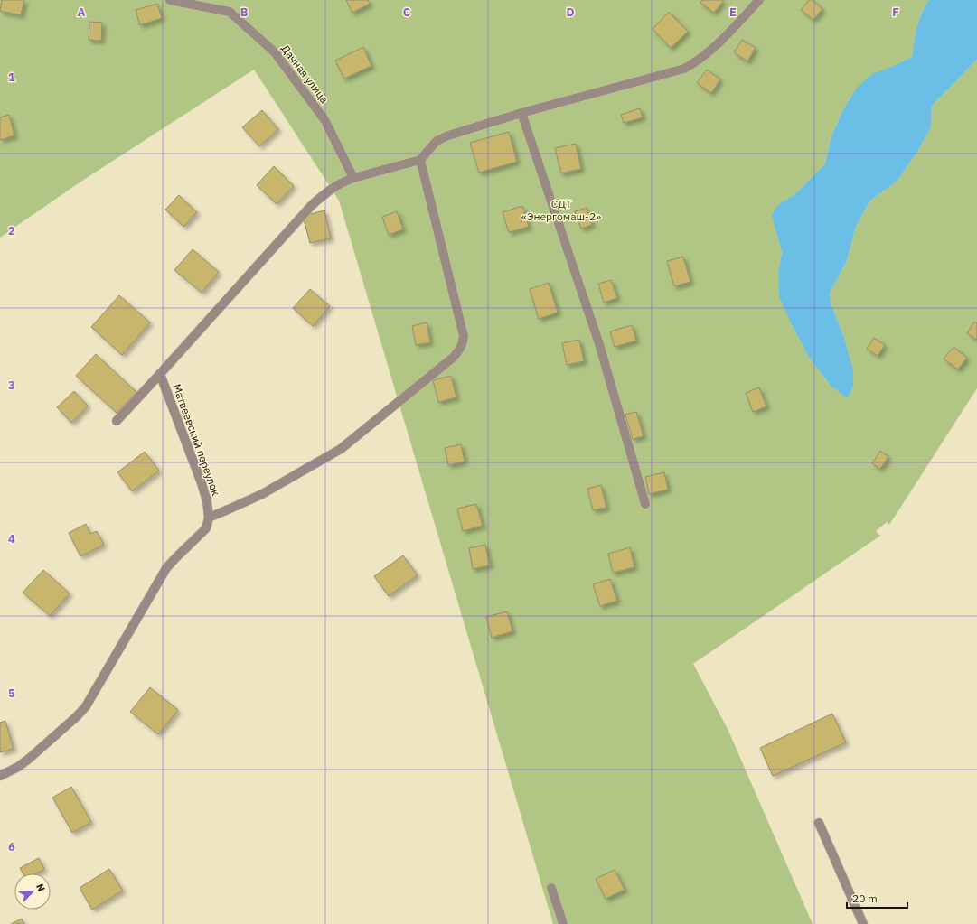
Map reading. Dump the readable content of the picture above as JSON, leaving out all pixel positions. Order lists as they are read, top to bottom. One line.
{"streets":{"street":["Дачная улица","Матвеевский переулок"]},"crossings":[["Дачная улица","Матвеевский переулок"]],"parks":["СДТ «Энергомаш-2»"],"scale_bar":"20 m","north":"top right","grid":{"columns":["A","B","C","D","E","F"],"rows":["1","2","3","4","5","6"]}}
